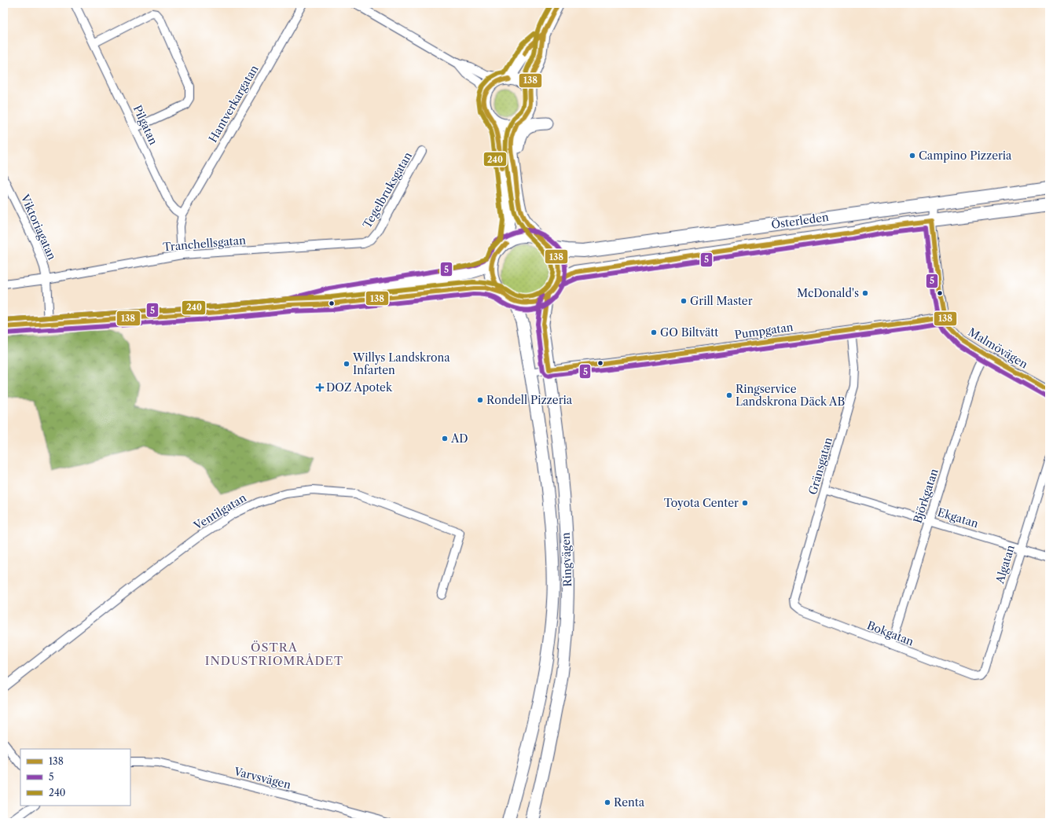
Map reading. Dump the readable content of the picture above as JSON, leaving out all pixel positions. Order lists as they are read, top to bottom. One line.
{"streets":{"main road":["Österleden","Ringvägen"],"street":["Hantverkargatan","Pilgatan","Tegelbruksgatan","Viktoriagatan","Tranchellsgatan","Pumpgatan","Malmövägen","Gränsgatan","Björkgatan","Ventilgatan","Ekgatan","Algatan","Bokgatan","Varvsvägen"]},"crossings":[["Hantverkargatan","Pilgatan"],["Tegelbruksgatan","Tranchellsgatan"],["Österleden","Malmövägen"],["Österleden","Ringvägen"],["Viktoriagatan","Tranchellsgatan"],["Pumpgatan","Malmövägen"],["Pumpgatan","Gränsgatan"],["Pumpgatan","Ringvägen"],["Malmövägen","Björkgatan"],["Gränsgatan","Ekgatan"],["Gränsgatan","Bokgatan"],["Björkgatan","Ekgatan"],["Björkgatan","Bokgatan"],["Ekgatan","Algatan"],["Algatan","Bokgatan"]],"districts":["ÖSTRA INDUSTRIOMRÅDET"],"places":{"other":["Campino Pizzeria","McDonald's","Grill Master","GO Biltvätt","Willys Landskrona Infarten","Ringservice Landskrona Däck AB","Rondell Pizzeria","AD","Toyota Center","Renta"],"health":["DOZ Apotek"]},"lines":["transit line 138","transit line 240","transit line 5"],"legend":["138","5","240"]}
